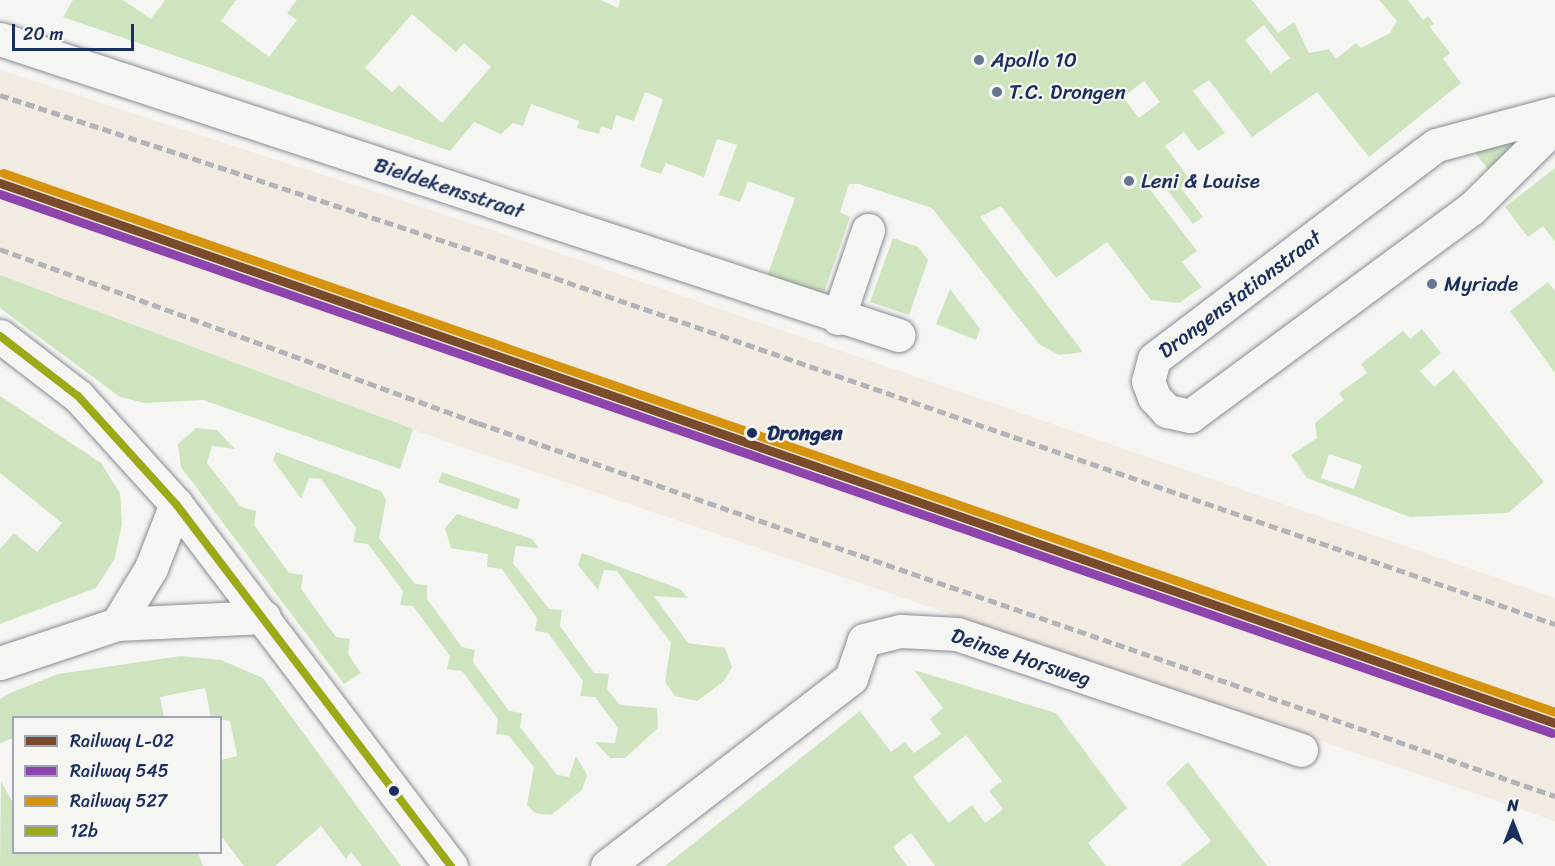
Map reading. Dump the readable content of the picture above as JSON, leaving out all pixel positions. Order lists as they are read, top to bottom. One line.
{"streets":{"street":["Bieldekensstraat","Drongenstationstraat","Deinse Horsweg"]},"places":["Apollo 10","T.C. Drongen","Leni & Louise","Myriade","Drongen"],"lines":["rail line 527","rail line L-02","rail line 545","transit line 12b"],"legend":["Railway L-02","Railway 545","Railway 527","12b"],"scale_bar":"20 m","north":"top"}
